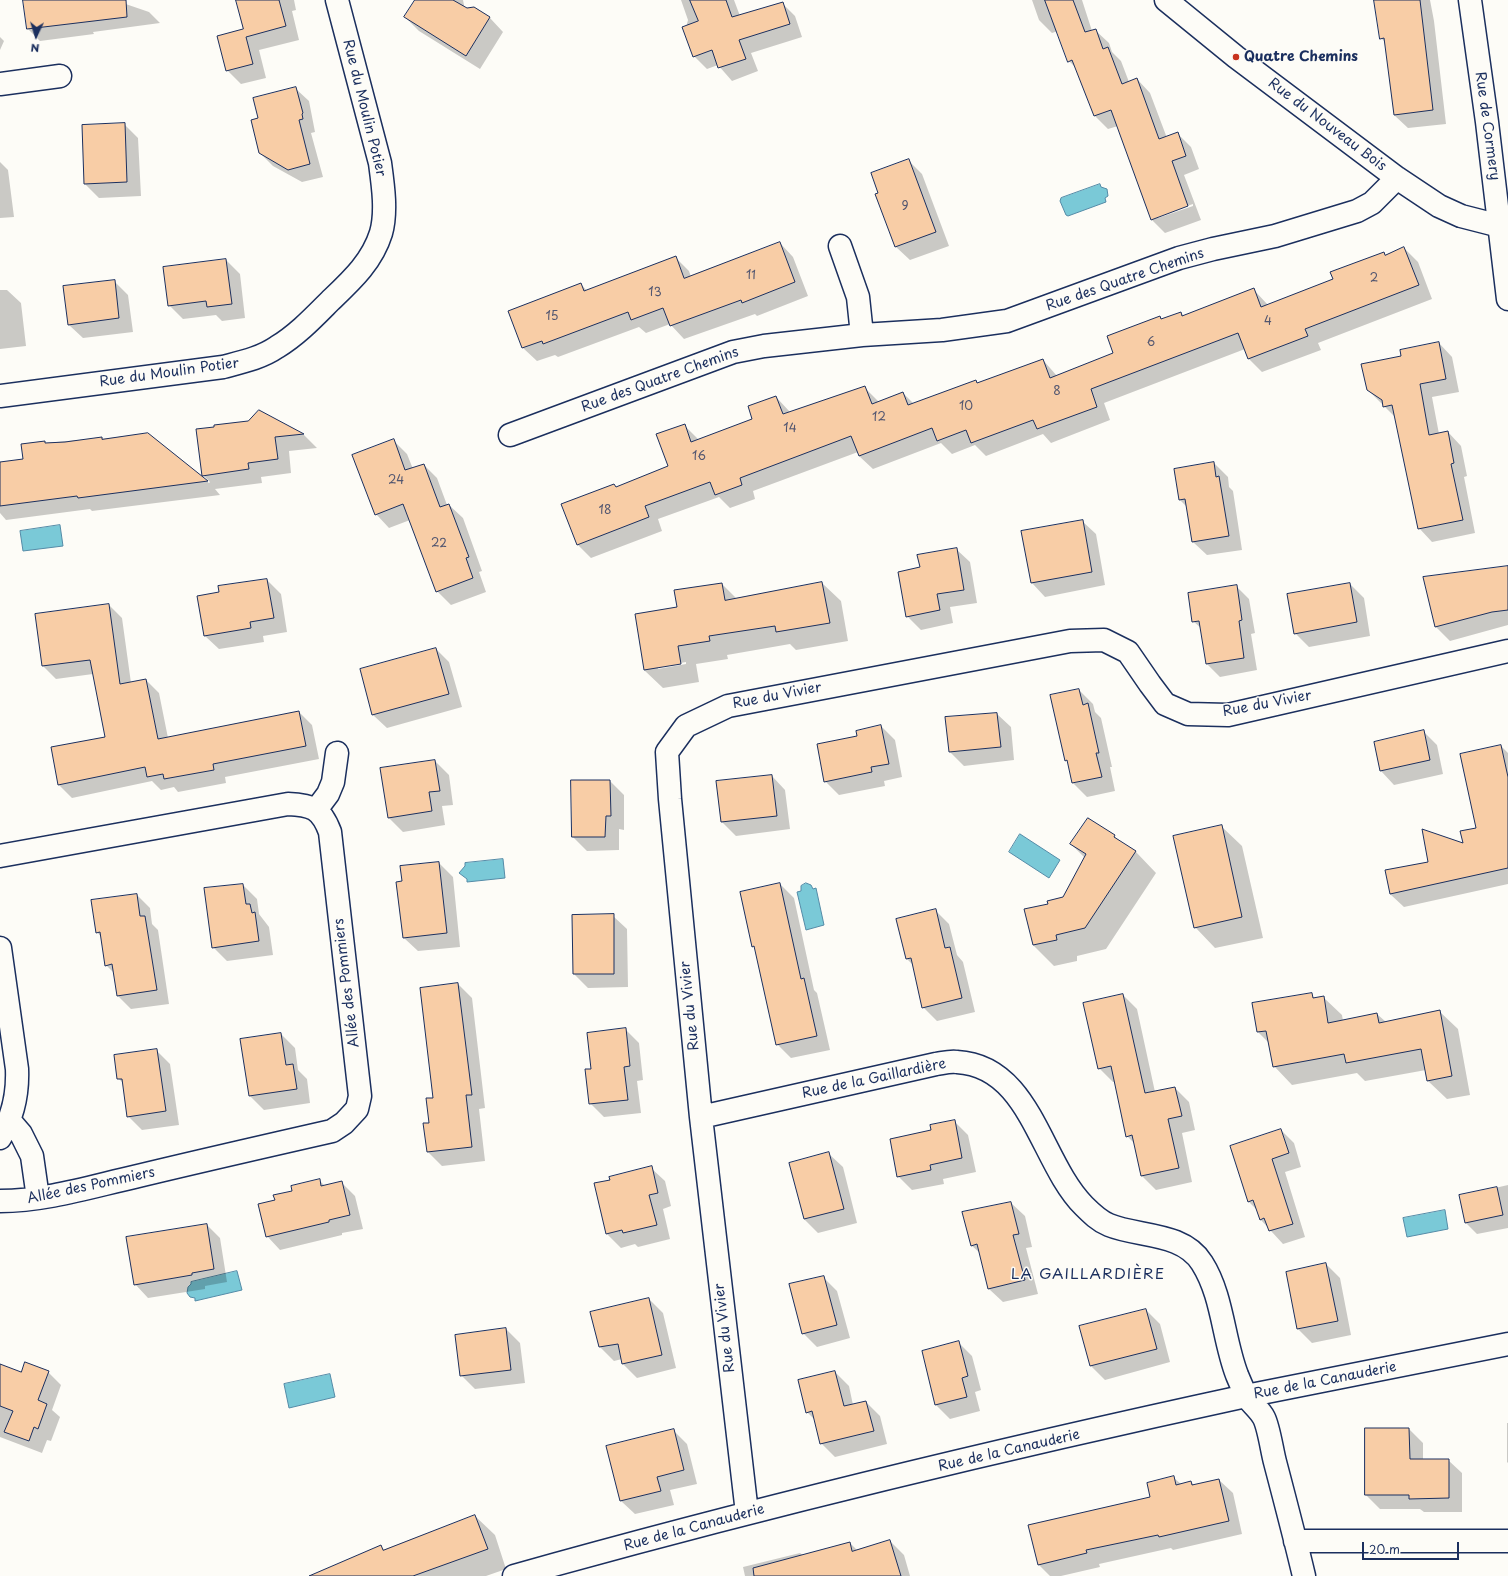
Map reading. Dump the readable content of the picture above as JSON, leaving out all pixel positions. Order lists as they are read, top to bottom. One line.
{"streets":{"street":["Rue du Moulin Potier","Rue du Nouveau Bois","Rue de Cormery","Rue des Quatre Chemins","Rue du Vivier","Allée des Pommiers","Rue de la Gaillardière","Rue de la Canauderie"]},"crossings":[["Rue du Nouveau Bois","Rue de Cormery"],["Rue du Nouveau Bois","Rue des Quatre Chemins"],["Rue du Vivier","Rue de la Gaillardière"],["Rue du Vivier","Rue de la Canauderie"],["Rue de la Gaillardière","Rue de la Canauderie"]],"districts":["LA GAILLARDIÈRE"],"places":["Quatre Chemins"],"house_numbers":["9","11","2","13","15","4","6","8","10","12","14","16","24","18","22"],"scale_bar":"20 m","north":"bottom"}
